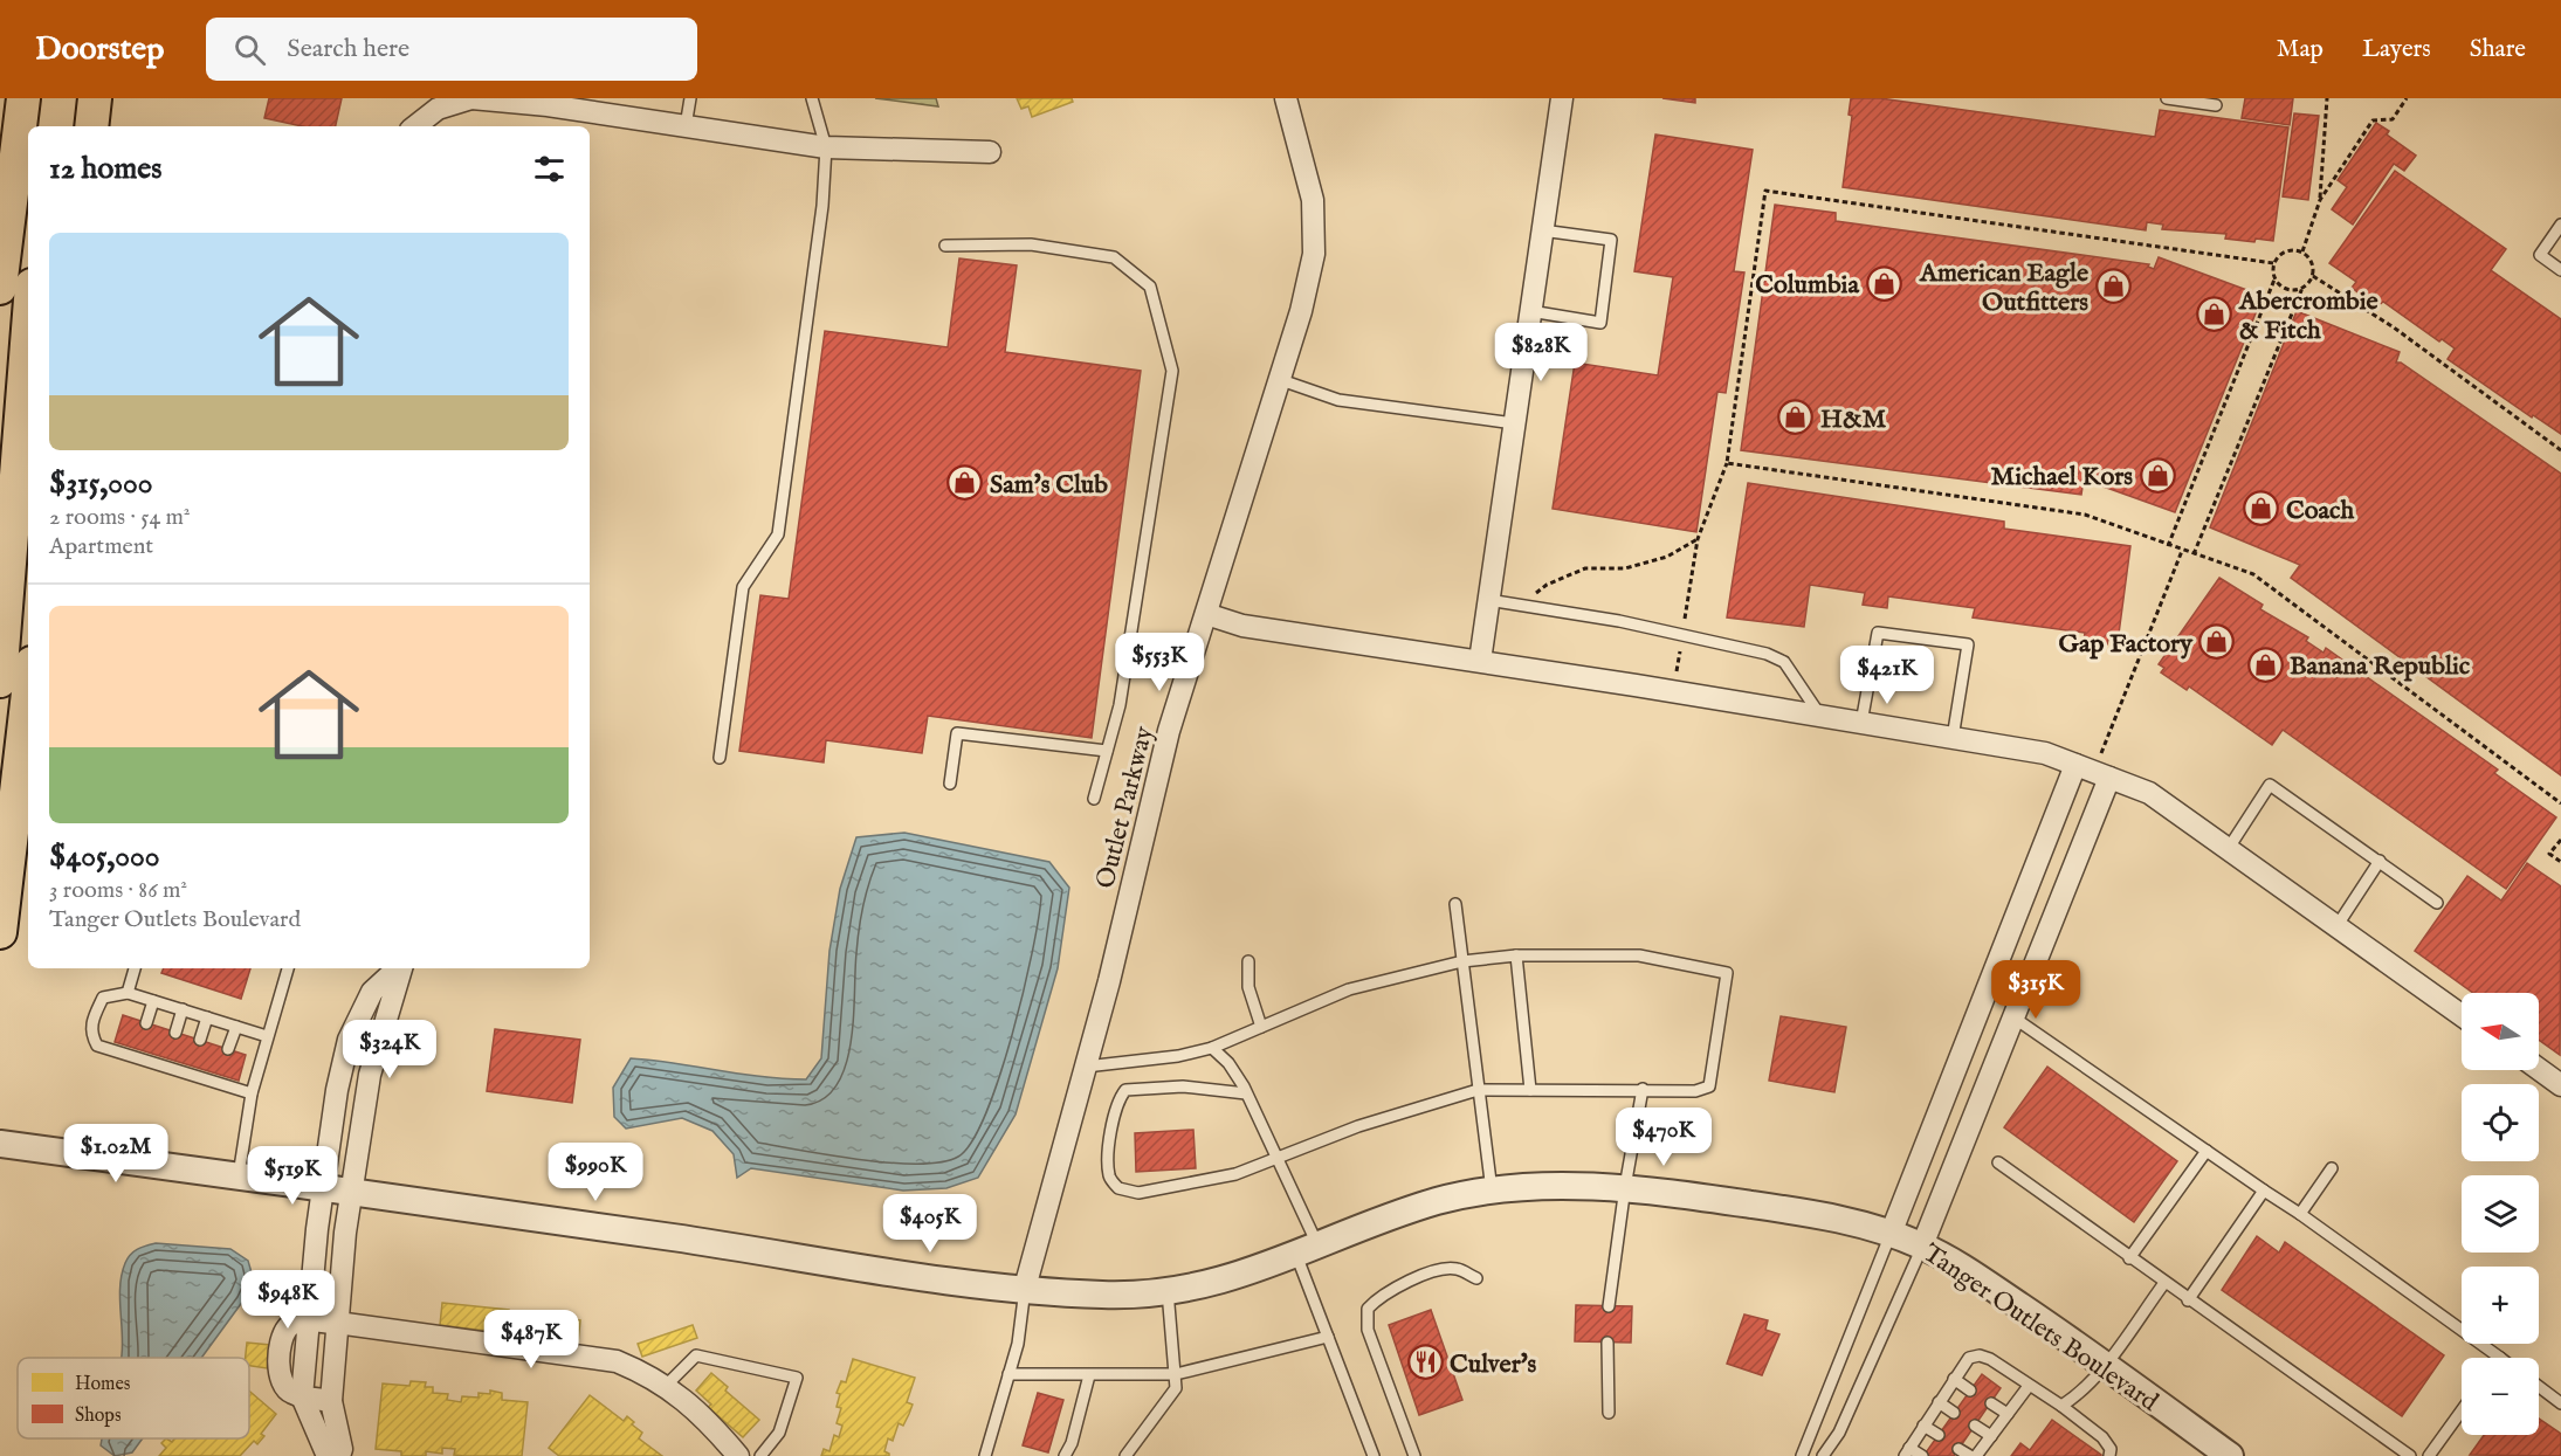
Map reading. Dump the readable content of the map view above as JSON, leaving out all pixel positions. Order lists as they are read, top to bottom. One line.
{"streets":{"street":["Outlet Parkway","Tanger Outlets Boulevard"]},"crossings":[["Outlet Parkway","Tanger Outlets Boulevard"]],"places":{"shop":["Columbia","American Eagle Outfitters","Abercrombie & Fitch","H&M","Michael Kors","Sam's Club","Coach","Gap Factory","Banana Republic"],"restaurant":["Culver's"]},"legend":["Homes","Shops"],"north":"left","page":{"header":"Doorstep","search":"Search here","nav":["Map","Layers","Share"],"heading":"12 homes","list":[{"name":"$315,000","note":"2 rooms · 54 m² · Apartment"},{"name":"$405,000","note":"3 rooms · 86 m² · Tanger Outlets Boulevard"}],"price":["$828K","$553K","$421K","$315K","$324K","$470K","$1.02M","$990K","$519K","$405K","$948K","$487K"],"map_buttons":["+","−"]}}
